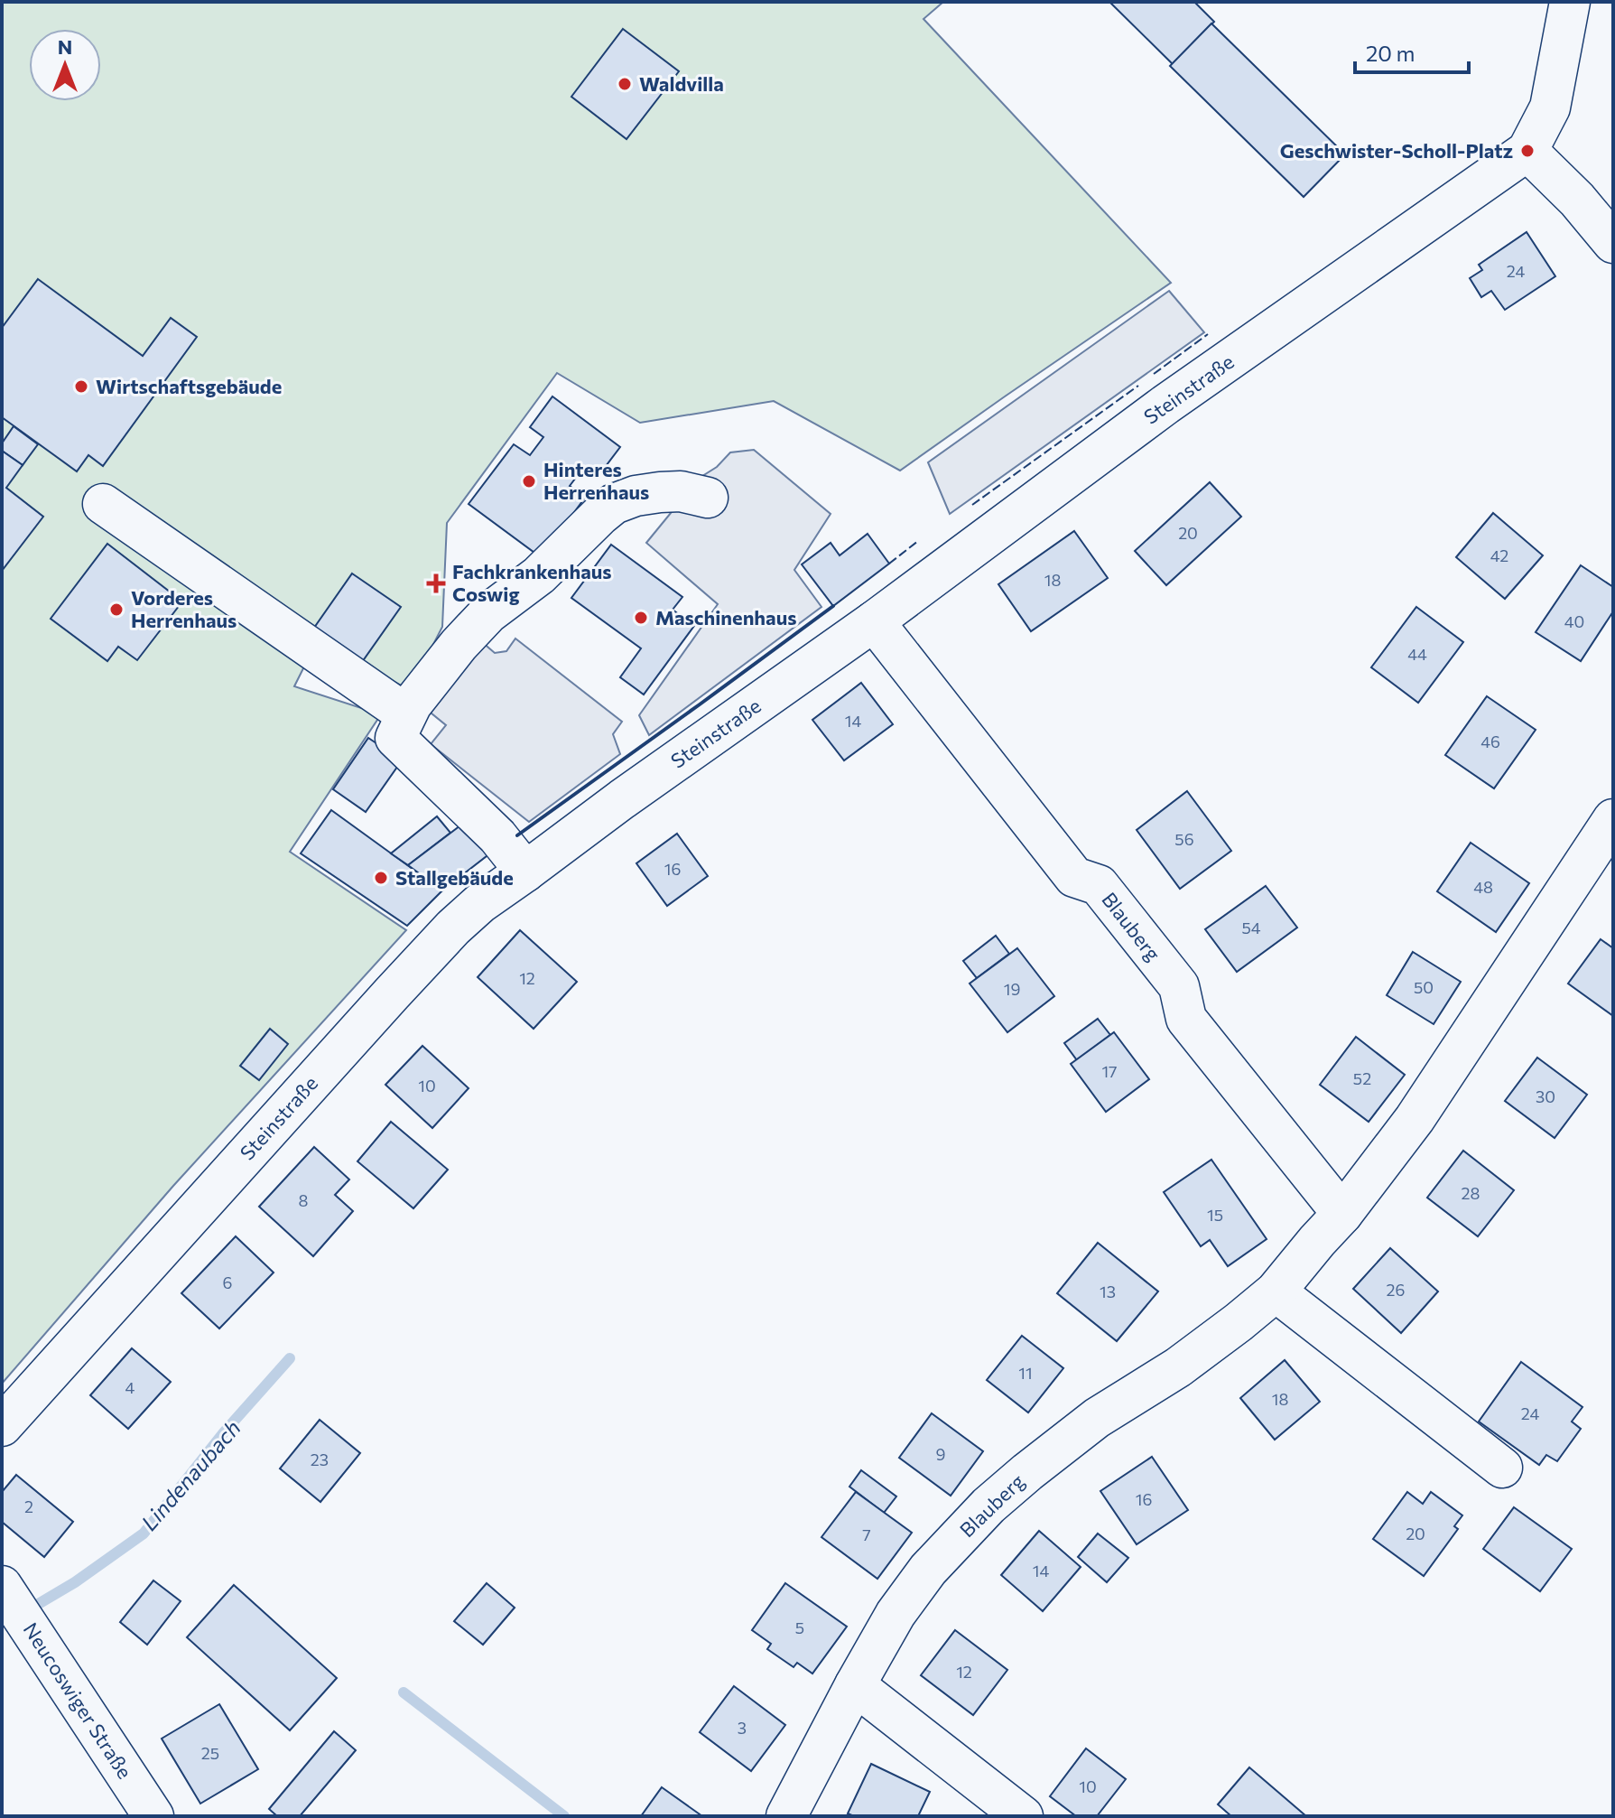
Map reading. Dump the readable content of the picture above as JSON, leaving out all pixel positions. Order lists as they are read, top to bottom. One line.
{"streets":{"street":["Steinstraße","Blauberg","Neucoswiger Straße"]},"crossings":[["Steinstraße","Blauberg"]],"water":["Lindenaubach"],"places":{"other":["Waldvilla","Geschwister-Scholl-Platz","Wirtschaftsgebäude","Hinteres Herrenhaus","Vorderes Herrenhaus","Maschinenhaus","Stallgebäude"],"health":["Fachkrankenhaus Coswig"]},"house_numbers":["24","20","42","18","40","44","14","46","56","16","48","54","12","50","19","17","52","10","30","28","8","15","6","26","13","11","4","18","24","9","23","16","2","20","7","14","5","12","3","25","10"],"scale_bar":"20 m","north":"top"}
